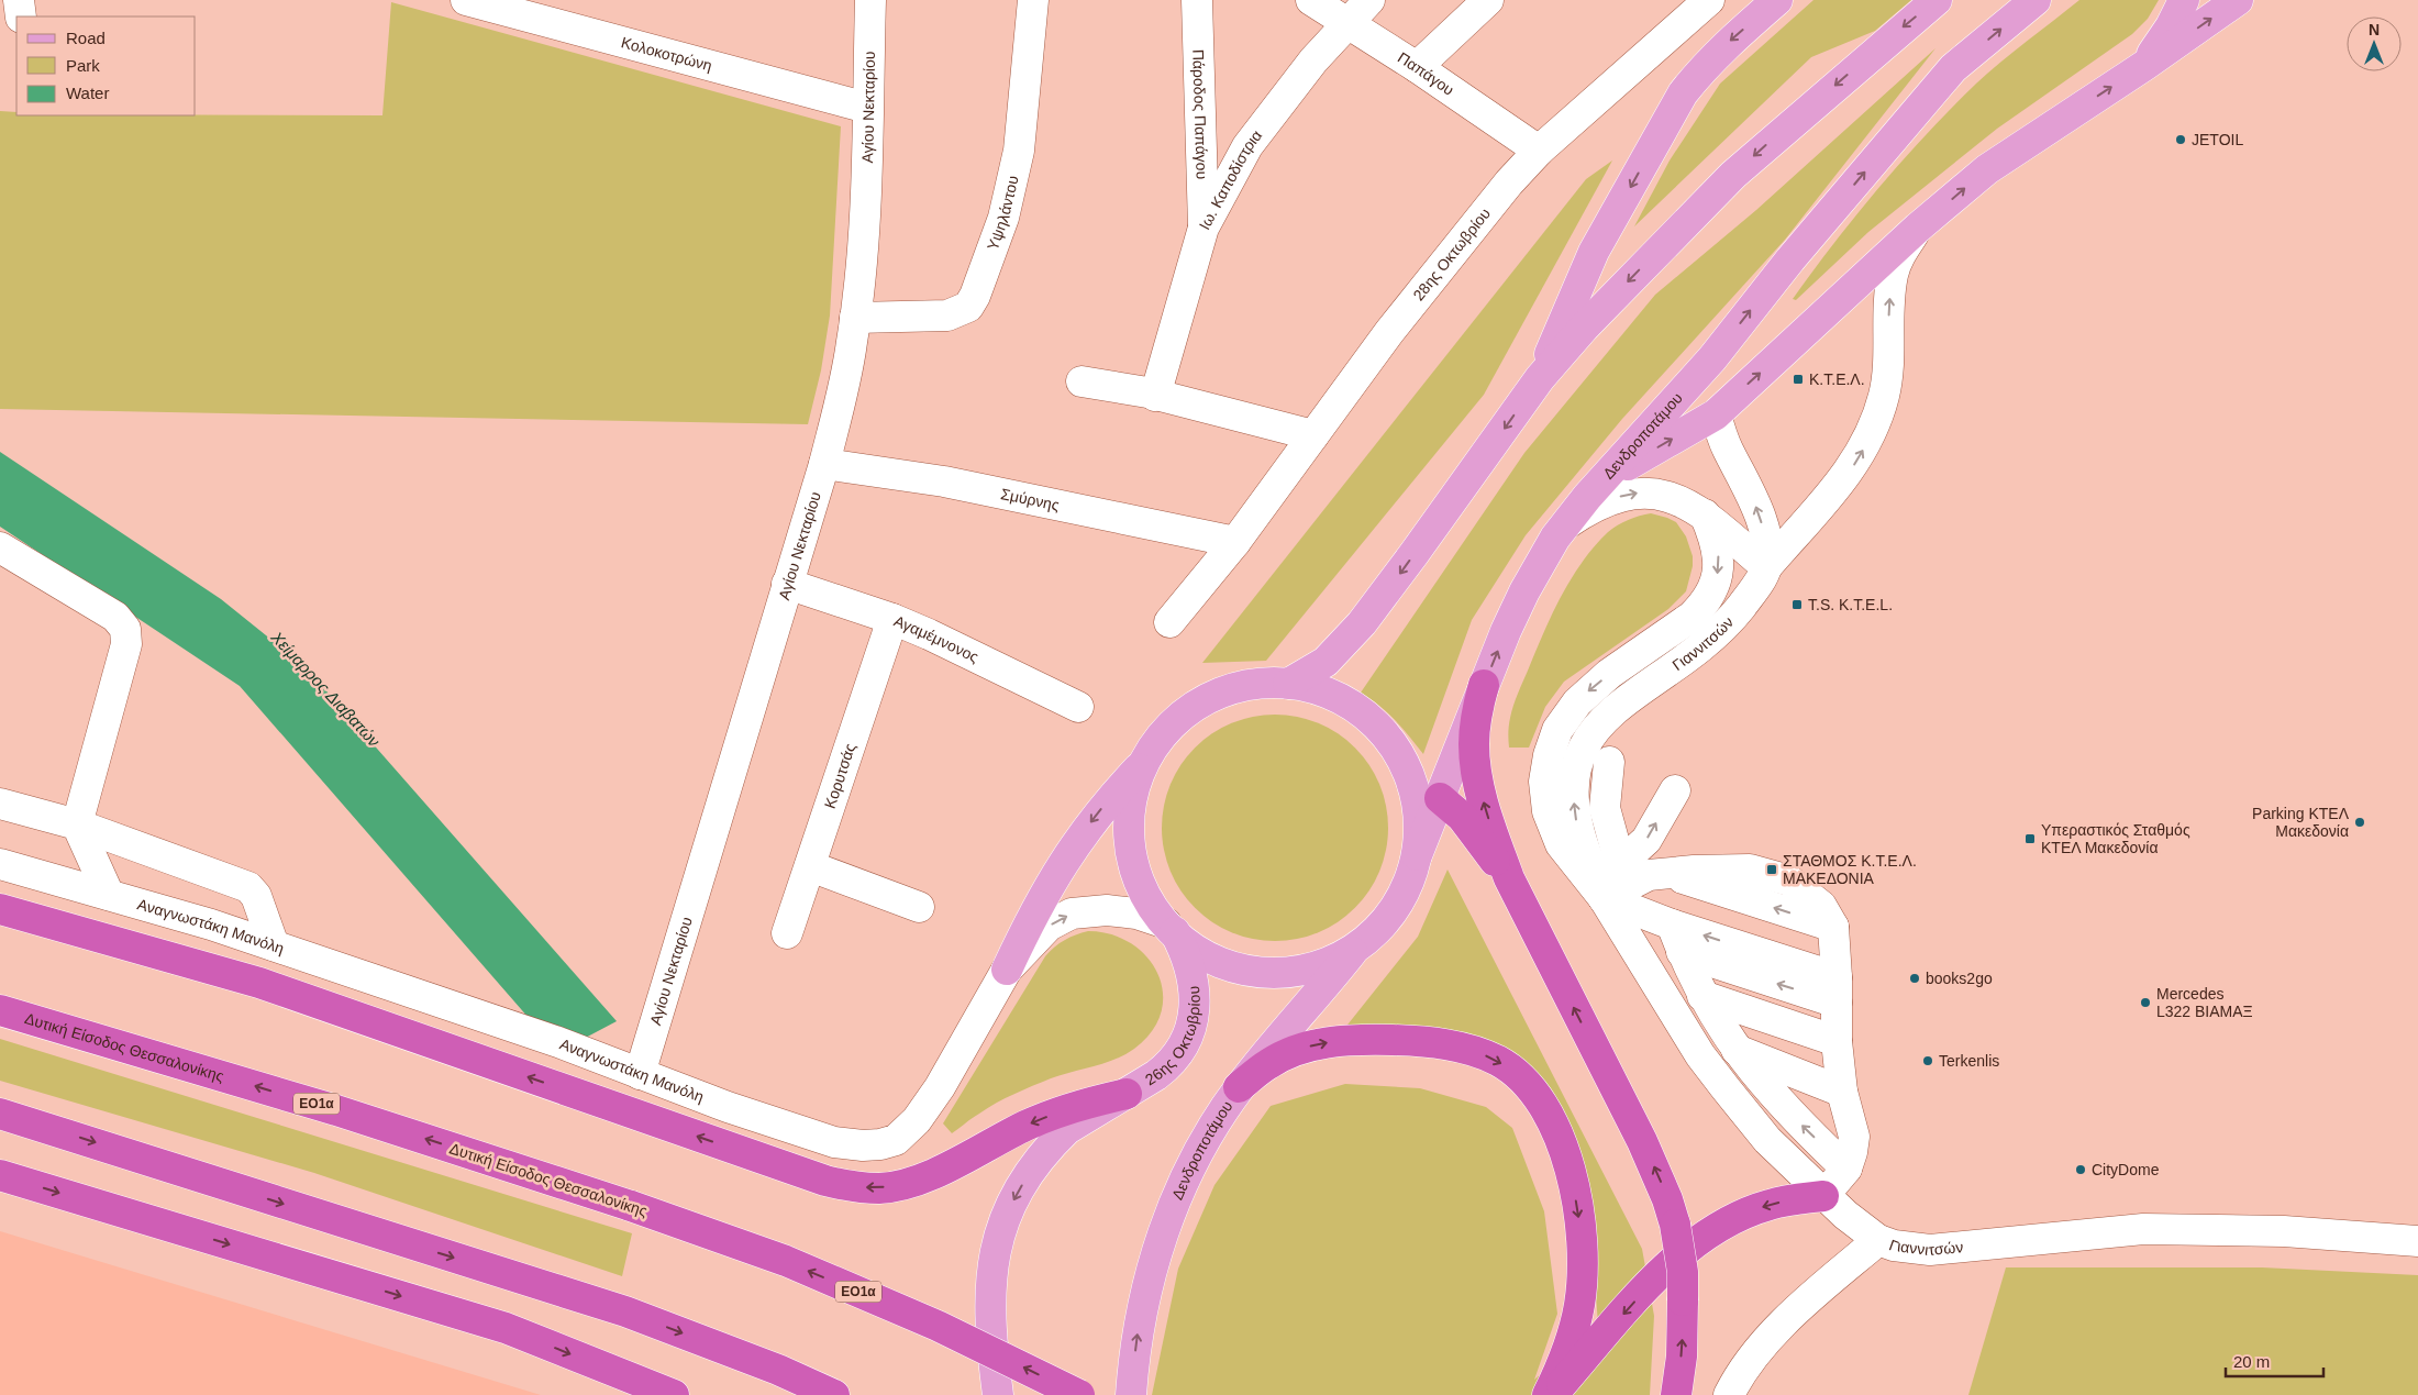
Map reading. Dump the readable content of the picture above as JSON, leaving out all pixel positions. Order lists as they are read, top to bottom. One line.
{"streets":{"highway":["Δυτική Είσοδος Θεσσαλονίκης","ΕΟ1α"],"main road":["Δενδροποτάμου","26ης Οκτωβρίου"],"street":["Κολοκοτρώνη","Παπάγου","Αγίου Νεκταρίου","Πάροδος Παπάγου","Ιω. Καποδίστρια","Υψηλάντου","28ης Οκτωβρίου","Σμύρνης","Αγαμέμνονος","Γιαννιτσών","Κορυτσάς","Αναγνωστάκη Μανόλη"]},"crossings":[["Κολοκοτρώνη","Αγίου Νεκταρίου"],["Παπάγου","Ιω. Καποδίστρια"],["Παπάγου","28ης Οκτωβρίου"],["Αγίου Νεκταρίου","Υψηλάντου"],["Αγίου Νεκταρίου","Σμύρνης"],["Αγίου Νεκταρίου","Αγαμέμνονος"],["Αγίου Νεκταρίου","Αναγνωστάκη Μανόλη"],["Πάροδος Παπάγου","Ιω. Καποδίστρια"],["28ης Οκτωβρίου","Σμύρνης"],["Δενδροποτάμου","Αναγνωστάκη Μανόλη"],["Δενδροποτάμου","26ης Οκτωβρίου"],["Αγαμέμνονος","Κορυτσάς"],["Αναγνωστάκη Μανόλη","26ης Οκτωβρίου"]],"water":["Χείμαρρος Διαβατών"],"places":{"other":["JETOIL","Parking ΚΤΕΛ Μακεδονία","books2go","Mercedes L322 ΒΙΑΜΑΞ","Terkenlis","CityDome"],"transit":["Κ.Τ.Ε.Λ.","T.S. K.T.E.L.","Υπεραστικός Σταθμός ΚΤΕΛ Μακεδονία","ΣΤΑΘΜΟΣ Κ.Τ.Ε.Λ. ΜΑΚΕΔΟΝΙΑ"]},"legend":["Road","Park","Water"],"scale_bar":"20 m","north":"top"}
